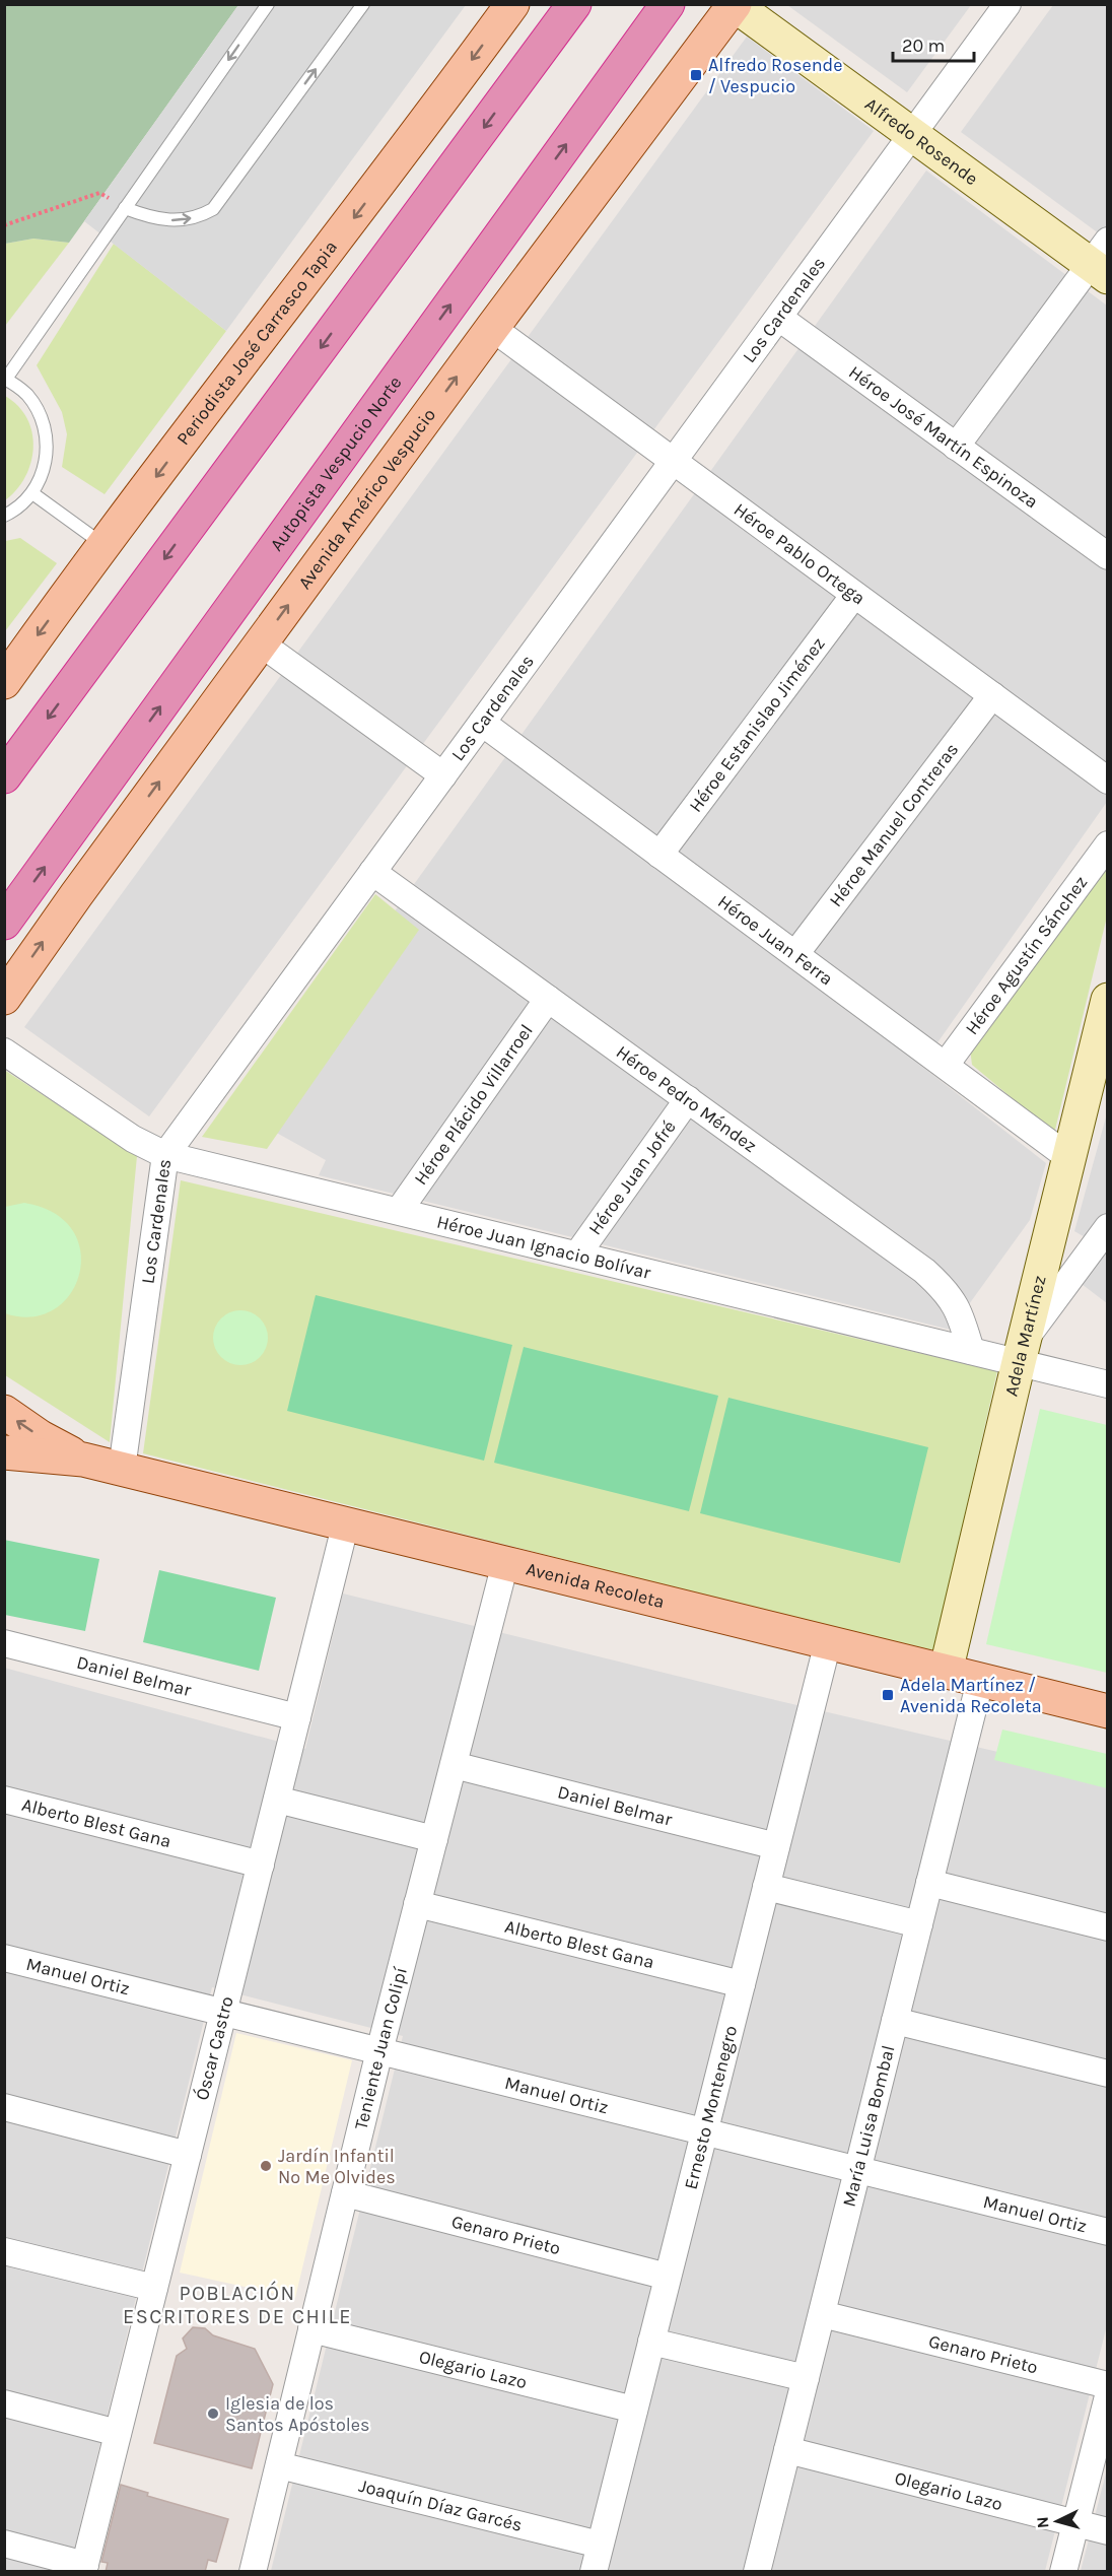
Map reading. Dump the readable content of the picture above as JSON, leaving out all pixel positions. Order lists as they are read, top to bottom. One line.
{"streets":{"highway":["Autopista Vespucio Norte"],"main road":["Periodista José Carrasco Tapia","Avenida Américo Vespucio","Avenida Recoleta"],"street":["Alfredo Rosende","Los Cardenales","Héroe José Martín Espinoza","Héroe Pablo Ortega","Héroe Estanislao Jiménez","Héroe Manuel Contreras","Héroe Juan Ferra","Héroe Agustín Sánchez","Héroe Pedro Méndez","Héroe Plácido Villarroel","Héroe Juan Jofré","Héroe Juan Ignacio Bolívar","Adela Martínez","Daniel Belmar","Alberto Blest Gana","Manuel Ortiz","Óscar Castro","Teniente Juan Colipí","Ernesto Montenegro","María Luisa Bombal","Genaro Prieto","Olegario Lazo","Joaquín Díaz Garcés"]},"crossings":[["Alfredo Rosende","Los Cardenales"],["Alfredo Rosende","Avenida Américo Vespucio"],["Los Cardenales","Héroe José Martín Espinoza"],["Los Cardenales","Héroe Pablo Ortega"],["Los Cardenales","Héroe Juan Ferra"],["Los Cardenales","Héroe Pedro Méndez"],["Los Cardenales","Héroe Juan Ignacio Bolívar"],["Los Cardenales","Avenida Recoleta"],["Avenida Américo Vespucio","Héroe Pablo Ortega"],["Héroe Pablo Ortega","Héroe Estanislao Jiménez"],["Héroe Pablo Ortega","Héroe Manuel Contreras"],["Héroe Estanislao Jiménez","Héroe Juan Ferra"],["Héroe Manuel Contreras","Héroe Juan Ferra"],["Héroe Juan Ferra","Héroe Agustín Sánchez"],["Héroe Juan Ferra","Adela Martínez"],["Héroe Pedro Méndez","Héroe Plácido Villarroel"],["Héroe Pedro Méndez","Héroe Juan Jofré"],["Héroe Pedro Méndez","Héroe Juan Ignacio Bolívar"],["Héroe Plácido Villarroel","Héroe Juan Ignacio Bolívar"],["Héroe Juan Jofré","Héroe Juan Ignacio Bolívar"],["Héroe Juan Ignacio Bolívar","Adela Martínez"],["Adela Martínez","Avenida Recoleta"],["Avenida Recoleta","Óscar Castro"],["Avenida Recoleta","Teniente Juan Colipí"],["Avenida Recoleta","Ernesto Montenegro"],["Avenida Recoleta","María Luisa Bombal"],["Daniel Belmar","Óscar Castro"],["Daniel Belmar","Teniente Juan Colipí"],["Daniel Belmar","Ernesto Montenegro"],["Alberto Blest Gana","Óscar Castro"],["Alberto Blest Gana","Teniente Juan Colipí"],["Alberto Blest Gana","Ernesto Montenegro"],["Manuel Ortiz","Óscar Castro"],["Manuel Ortiz","Teniente Juan Colipí"],["Manuel Ortiz","Ernesto Montenegro"],["Manuel Ortiz","María Luisa Bombal"],["Teniente Juan Colipí","Genaro Prieto"],["Teniente Juan Colipí","Olegario Lazo"],["Teniente Juan Colipí","Joaquín Díaz Garcés"],["Ernesto Montenegro","Genaro Prieto"],["Ernesto Montenegro","Olegario Lazo"],["Ernesto Montenegro","Joaquín Díaz Garcés"],["María Luisa Bombal","Genaro Prieto"],["María Luisa Bombal","Olegario Lazo"]],"one_way":["Periodista José Carrasco Tapia","Avenida Américo Vespucio"],"districts":["POBLACIÓN ESCRITORES DE CHILE"],"places":{"transit":["Alfredo Rosende / Vespucio","Adela Martínez / Avenida Recoleta"],"other":["Jardín Infantil No Me Olvides","Iglesia de los Santos Apóstoles"]},"scale_bar":"20 m","north":"left"}
